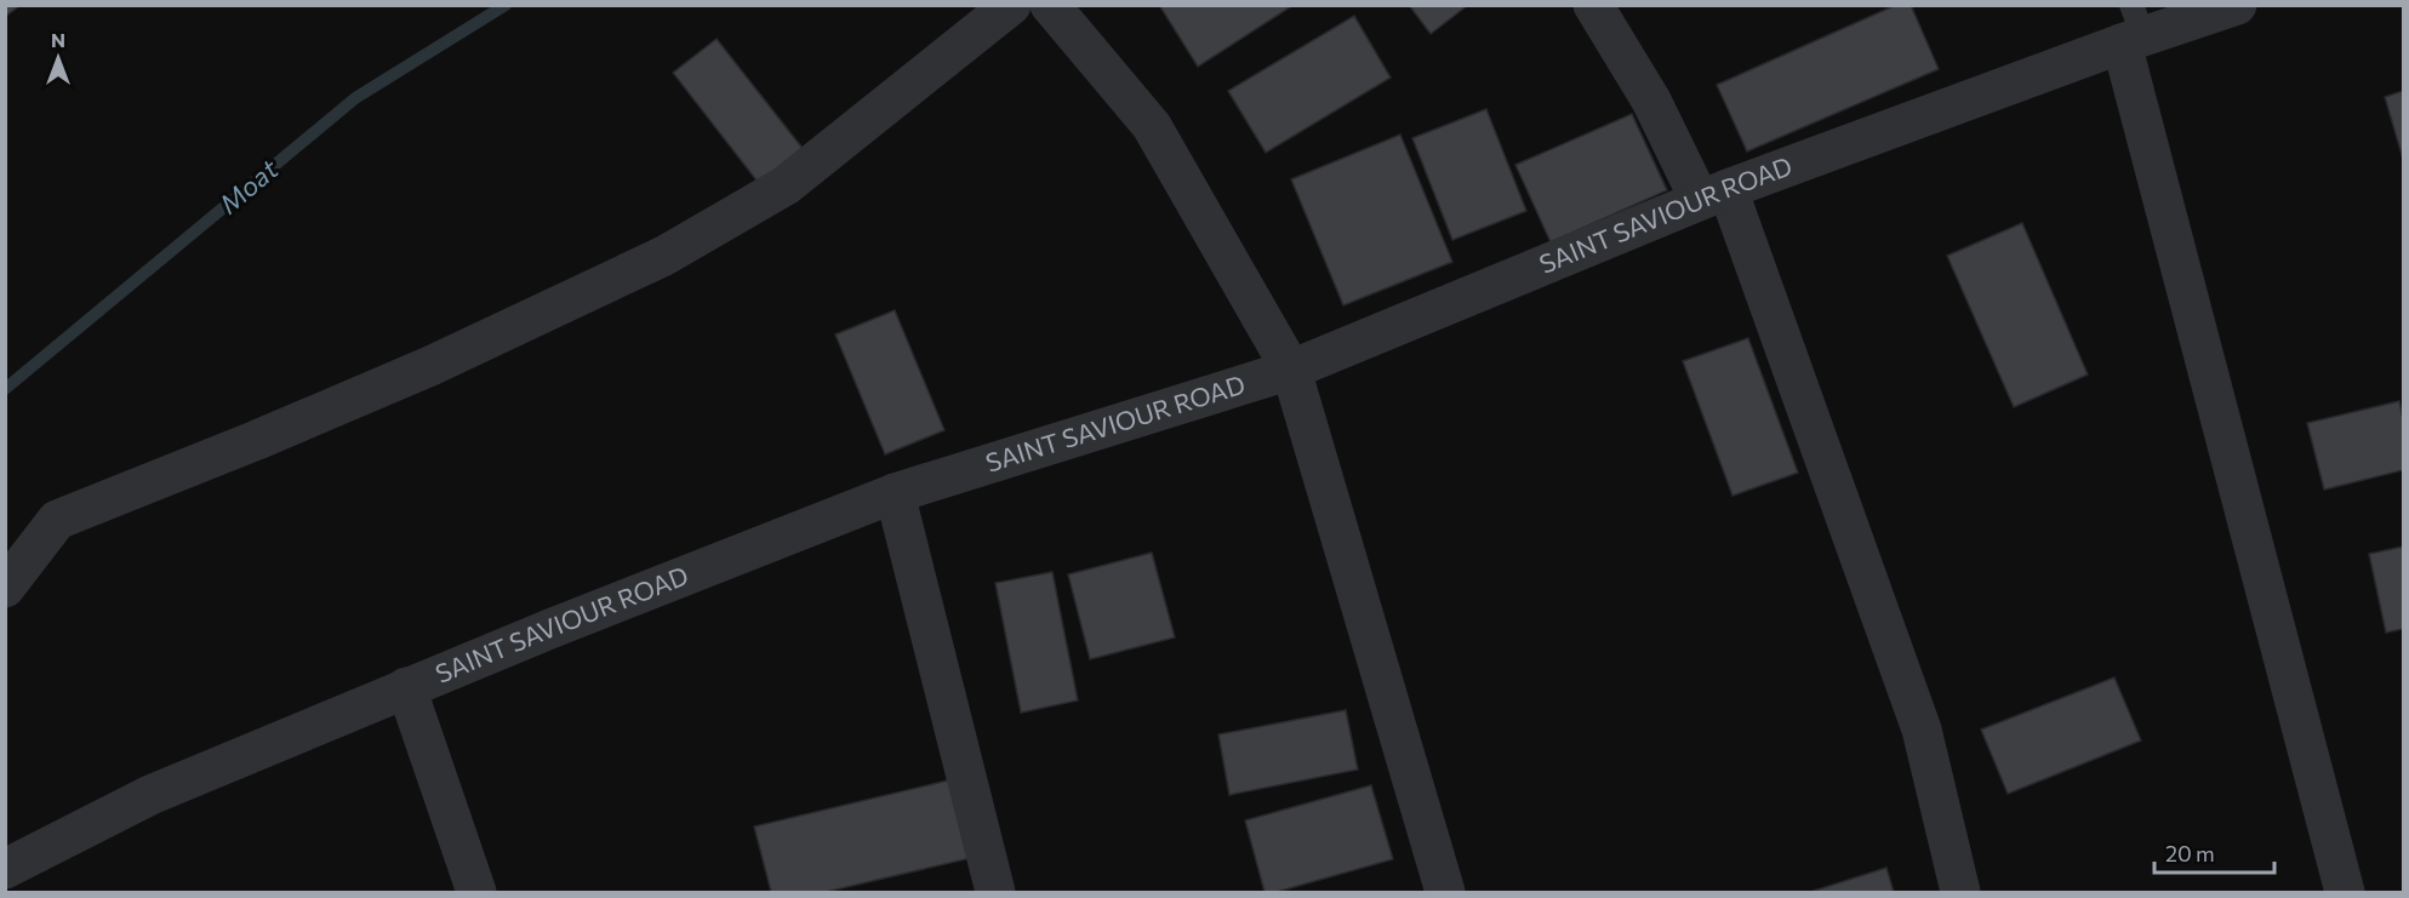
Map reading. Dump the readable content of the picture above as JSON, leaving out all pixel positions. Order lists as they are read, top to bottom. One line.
{"streets":{"street":["SAINT SAVIOUR ROAD"]},"water":["Moat"],"scale_bar":"20 m","north":"top"}
